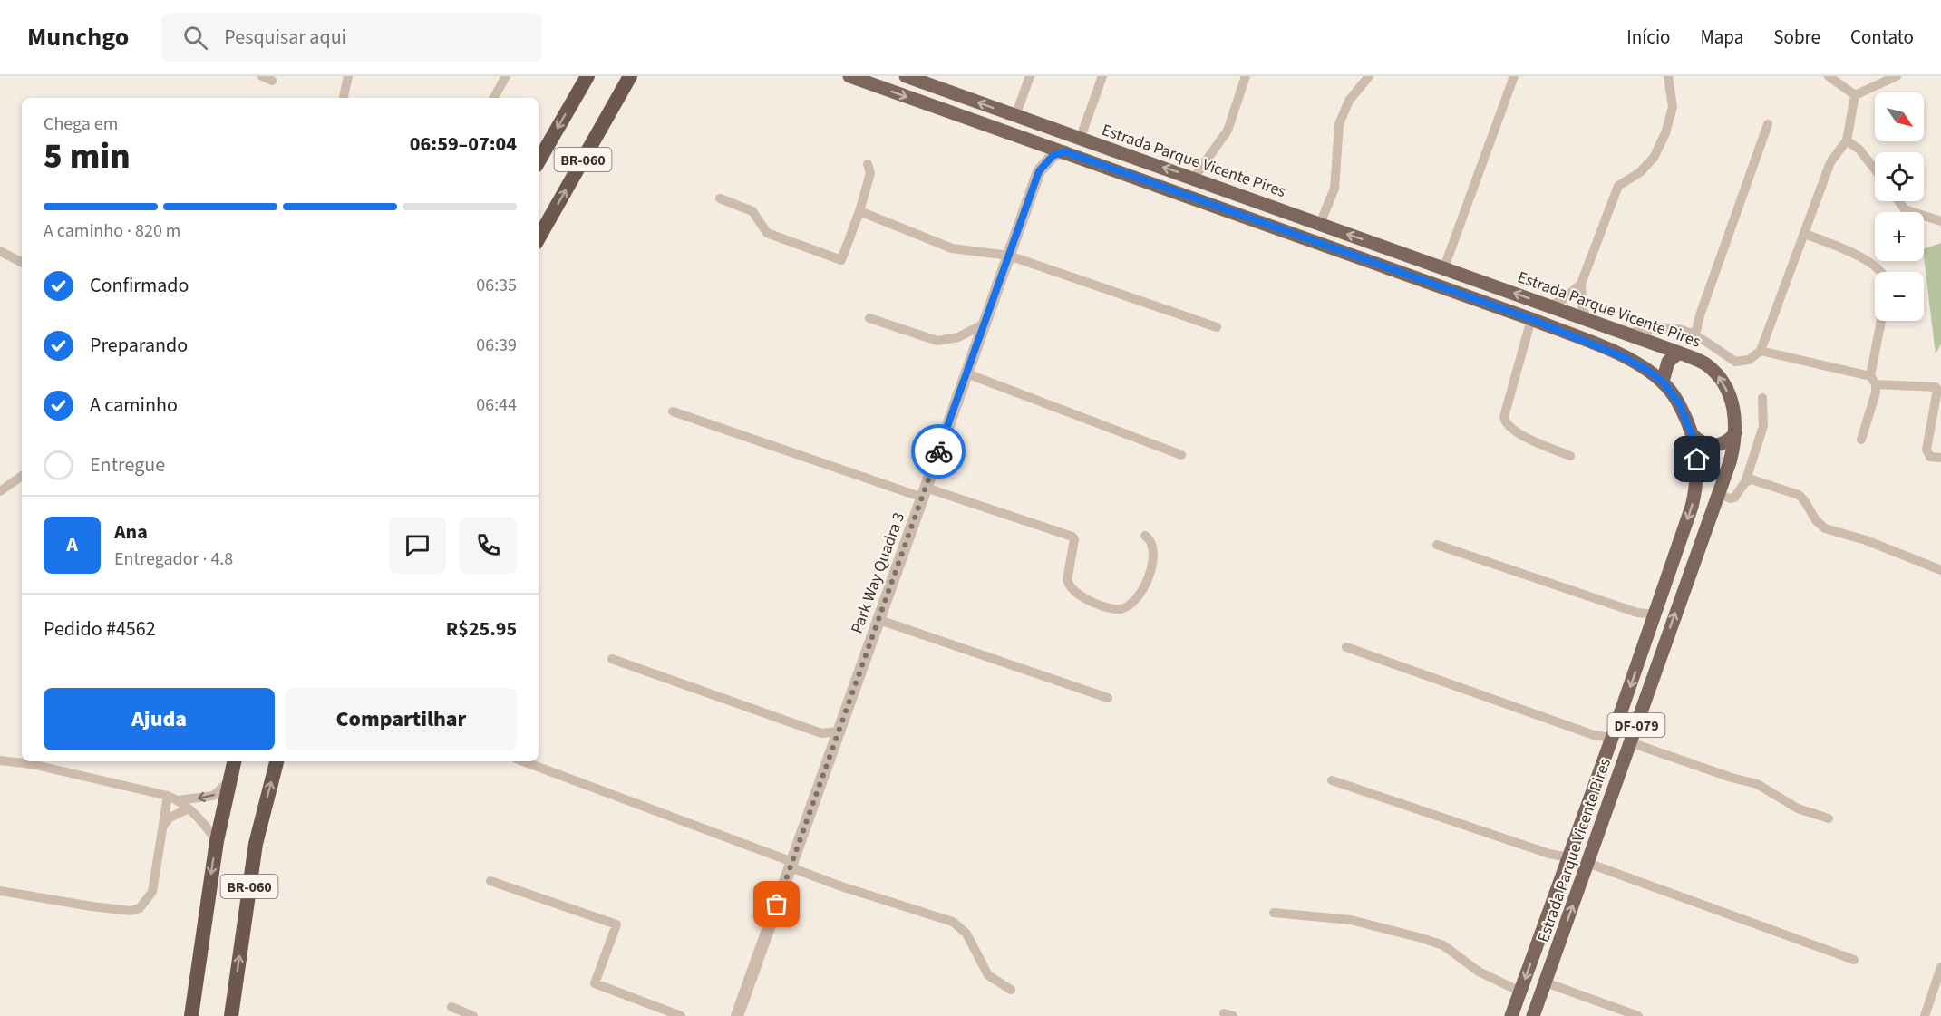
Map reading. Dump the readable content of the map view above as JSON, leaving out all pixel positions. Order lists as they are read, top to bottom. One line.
{"streets":{"highway":["BR-060"],"main road":["Estrada Parque Vicente Pires","DF-079"],"street":["Park Way Quadra 3"]},"crossings":[["Estrada Parque Vicente Pires","Park Way Quadra 3"]],"north":"bottom right","page":{"header":"Munchgo","search":"Pesquisar aqui","nav":["Início","Mapa","Sobre","Contato"],"map_buttons":["+","−"],"heading":["5 min","Chega em","06:59–07:04"],"panel":["Ana","Entregador · 4.8","Pedido #4562","R$25.95"],"bar":"A caminho · 820 m","list":[["Confirmado","06:35"],["Preparando","06:39"],["A caminho","06:44"],"Entregue"],"round":"A","buttons":["Ajuda","Compartilhar"]}}
